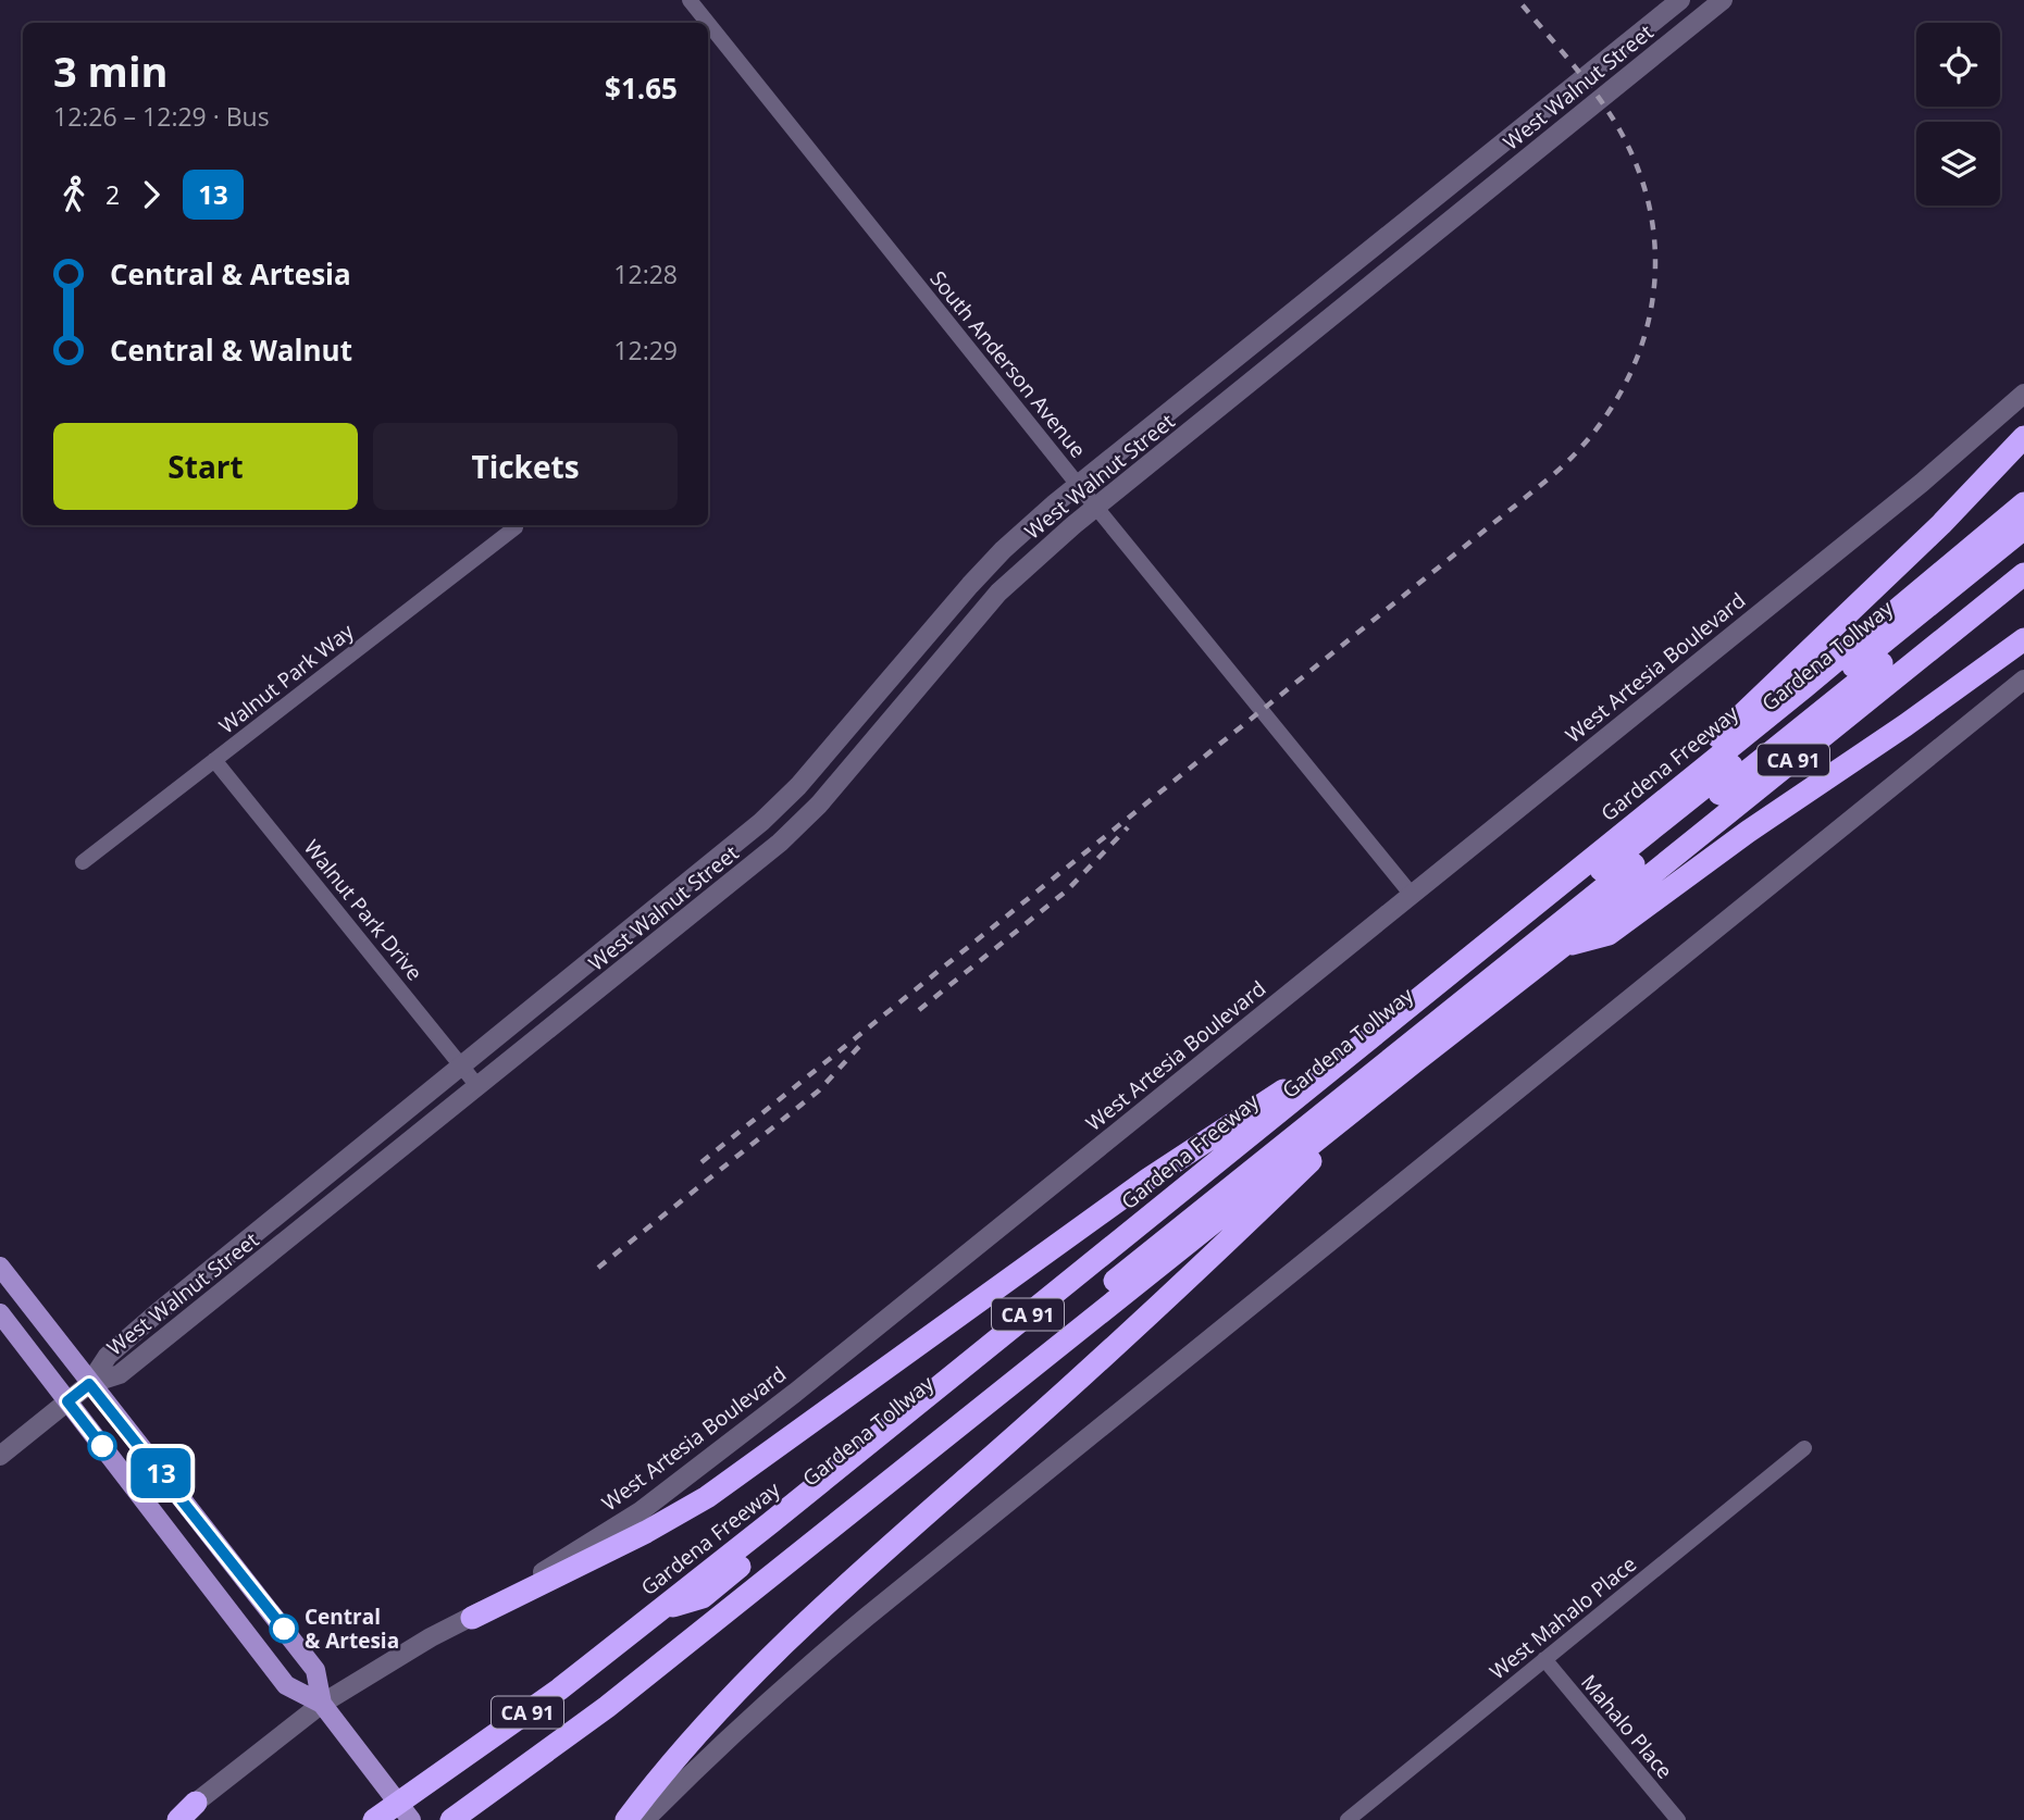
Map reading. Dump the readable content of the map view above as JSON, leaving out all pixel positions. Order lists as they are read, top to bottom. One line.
{"streets":{"highway":["Gardena Tollway","CA 91","Gardena Freeway"],"street":["West Walnut Street","South Anderson Avenue","West Artesia Boulevard","Walnut Park Way","Walnut Park Drive","West Mahalo Place","Mahalo Place"]},"crossings":[["West Walnut Street","South Anderson Avenue"],["West Walnut Street","Walnut Park Drive"],["South Anderson Avenue","West Artesia Boulevard"],["Gardena Tollway","CA 91"],["Gardena Tollway","Gardena Freeway"],["Walnut Park Way","Walnut Park Drive"],["West Mahalo Place","Mahalo Place"]],"places":["Central & Artesia"],"lines":["bus line 13"],"page":{"on_map":"13","heading":["3 min","12:26 – 12:29 · Bus","$1.65"],"legs":["2","13"],"list":[{"name":"Central & Artesia","value":"12:28"},{"name":"Central & Walnut","value":"12:29"}],"buttons":["Start","Tickets"]}}
